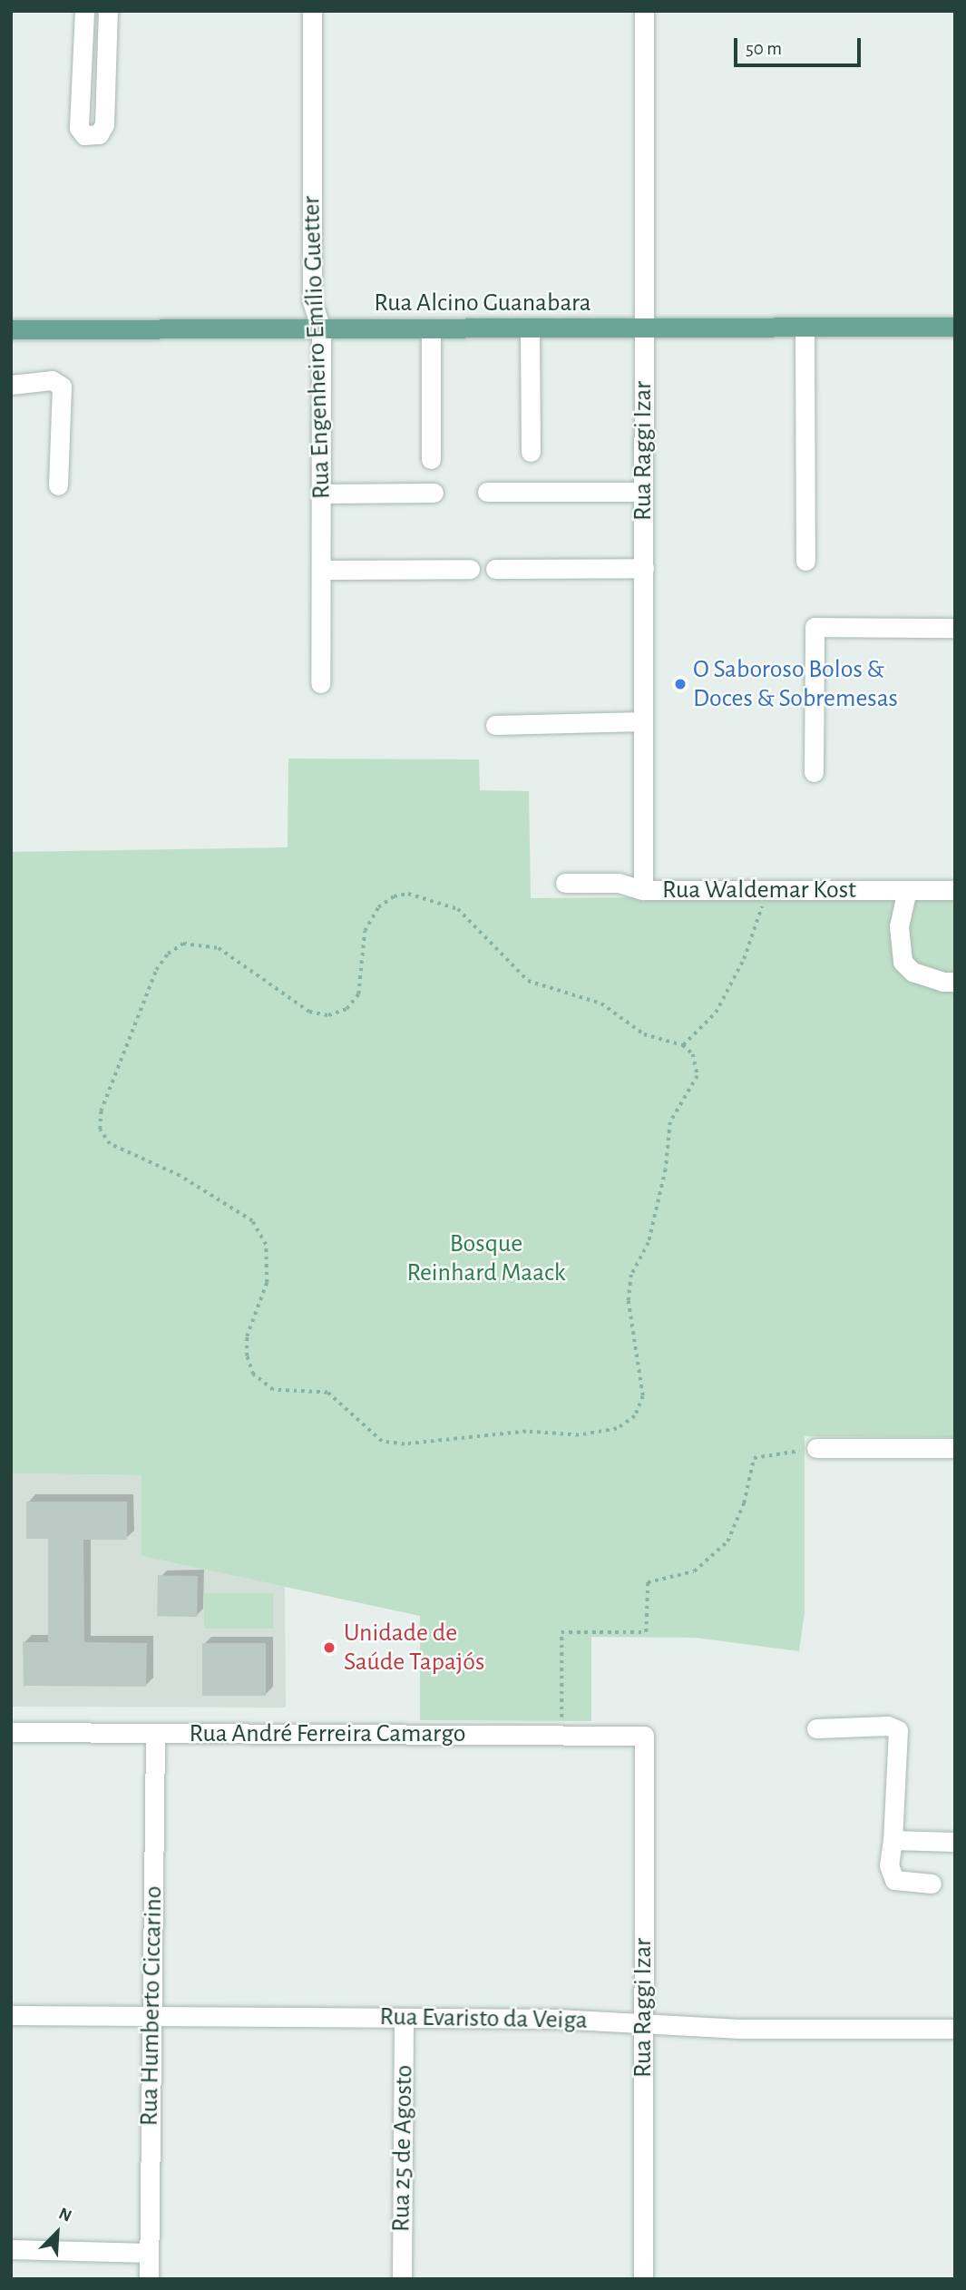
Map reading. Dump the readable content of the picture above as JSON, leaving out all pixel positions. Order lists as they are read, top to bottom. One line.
{"streets":{"main road":["Rua Alcino Guanabara"],"street":["Rua Engenheiro Emílio Guetter","Rua Raggi Izar","Rua Waldemar Kost","Rua André Ferreira Camargo","Rua Humberto Ciccarino","Rua Evaristo da Veiga","Rua 25 de Agosto"]},"crossings":[["Rua Alcino Guanabara","Rua Engenheiro Emílio Guetter"],["Rua Alcino Guanabara","Rua Raggi Izar"],["Rua Raggi Izar","Rua Waldemar Kost"],["Rua Raggi Izar","Rua André Ferreira Camargo"],["Rua Raggi Izar","Rua Evaristo da Veiga"],["Rua André Ferreira Camargo","Rua Humberto Ciccarino"],["Rua Humberto Ciccarino","Rua Evaristo da Veiga"],["Rua Evaristo da Veiga","Rua 25 de Agosto"]],"parks":["Bosque Reinhard Maack"],"places":["O Saboroso Bolos & Doces & Sobremesas","Unidade de Saúde Tapajós"],"scale_bar":"50 m","north":"top right"}
